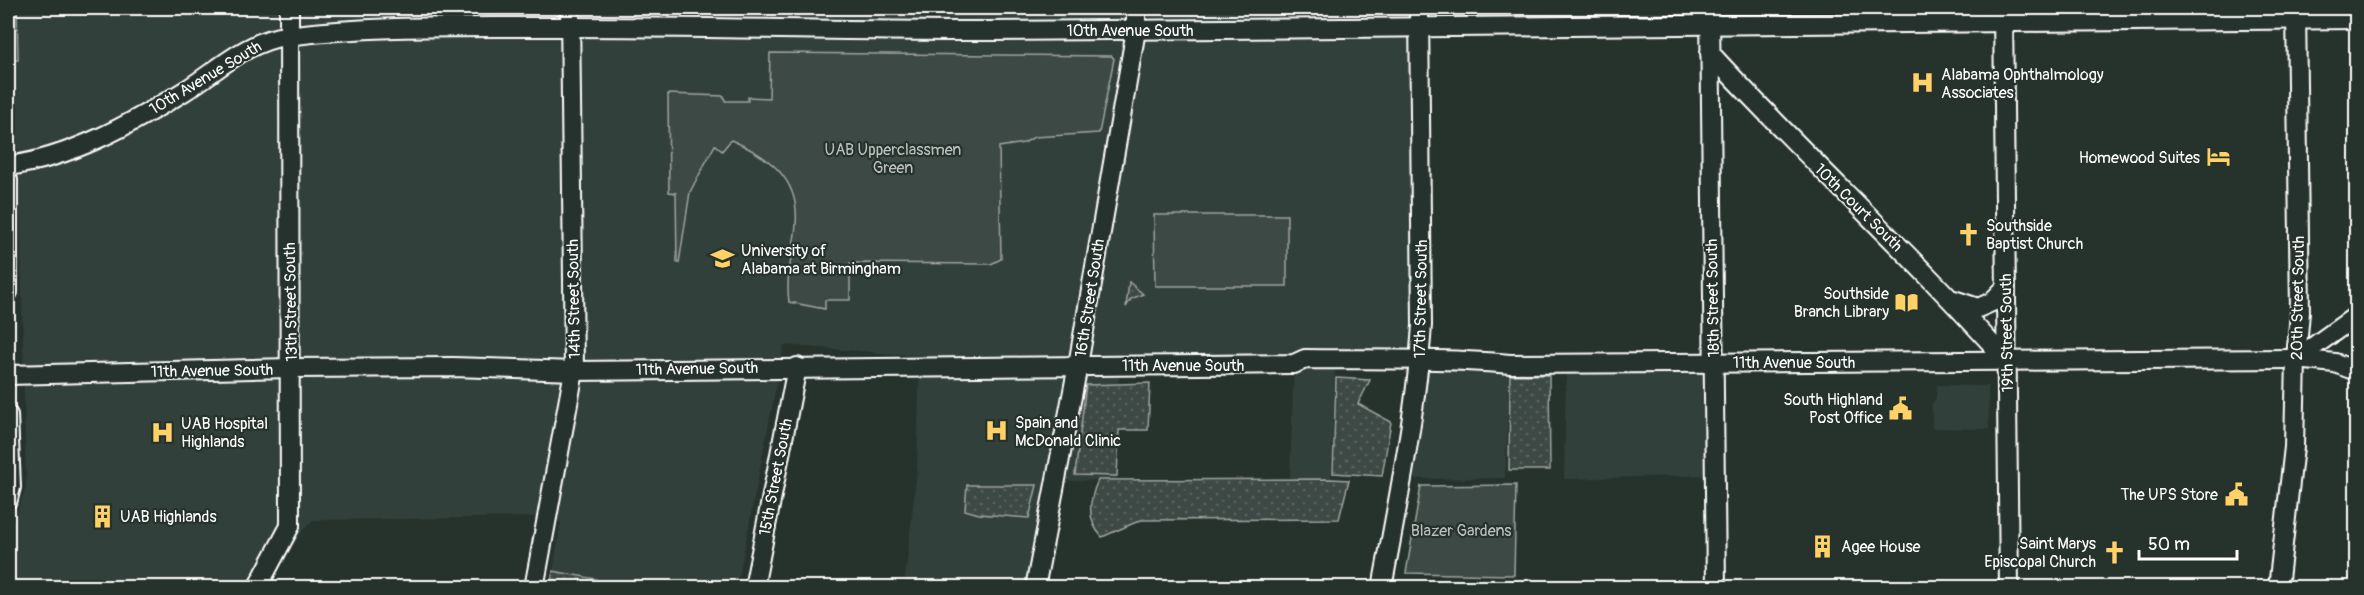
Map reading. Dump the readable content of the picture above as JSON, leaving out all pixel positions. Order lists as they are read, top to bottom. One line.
{"streets":{"street":["10th Avenue South","10th Court South","16th Street South","18th Street South","20th Street South","14th Street South","17th Street South","13th Street South","19th Street South","11th Avenue South","15th Street South"]},"crossings":[["10th Avenue South","16th Street South"],["10th Avenue South","18th Street South"],["10th Avenue South","20th Street South"],["10th Avenue South","14th Street South"],["10th Avenue South","17th Street South"],["10th Avenue South","13th Street South"],["10th Avenue South","19th Street South"],["10th Court South","18th Street South"],["10th Court South","19th Street South"],["10th Court South","11th Avenue South"],["16th Street South","11th Avenue South"],["18th Street South","11th Avenue South"],["20th Street South","11th Avenue South"],["14th Street South","11th Avenue South"],["17th Street South","11th Avenue South"],["13th Street South","11th Avenue South"],["19th Street South","11th Avenue South"],["11th Avenue South","15th Street South"]],"parks":["UAB Upperclassmen Green","Blazer Gardens"],"places":{"hospital":["Alabama Ophthalmology Associates","Spain and McDonald Clinic","UAB Hospital Highlands"],"hotel":["Homewood Suites"],"church":["Southside Baptist Church","Saint Marys Episcopal Church"],"school or university":["University of Alabama at Birmingham"],"library":["Southside Branch Library"],"public building":["South Highland Post Office","The UPS Store"],"building":["UAB Highlands","Agee House"]},"scale_bar":"50 m"}
